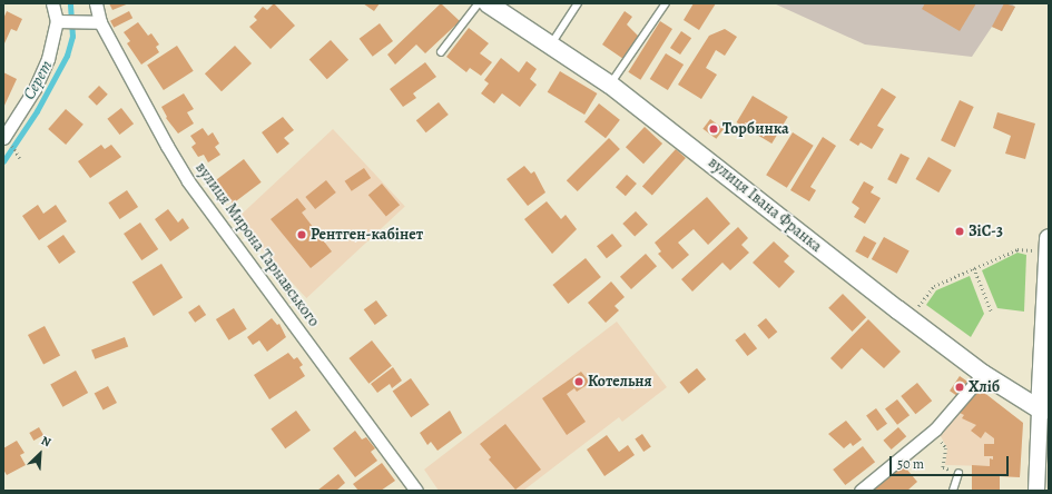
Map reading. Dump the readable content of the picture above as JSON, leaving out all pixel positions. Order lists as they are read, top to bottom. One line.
{"streets":{"main road":["вулиця Івана Франка"],"street":["вулиця Мирона Тарнавського"]},"water":["Серет"],"places":["Торбинка","ЗіС-3","Рентген-кабінет","Котельня","Хліб"],"scale_bar":"50 m","north":"top right"}
